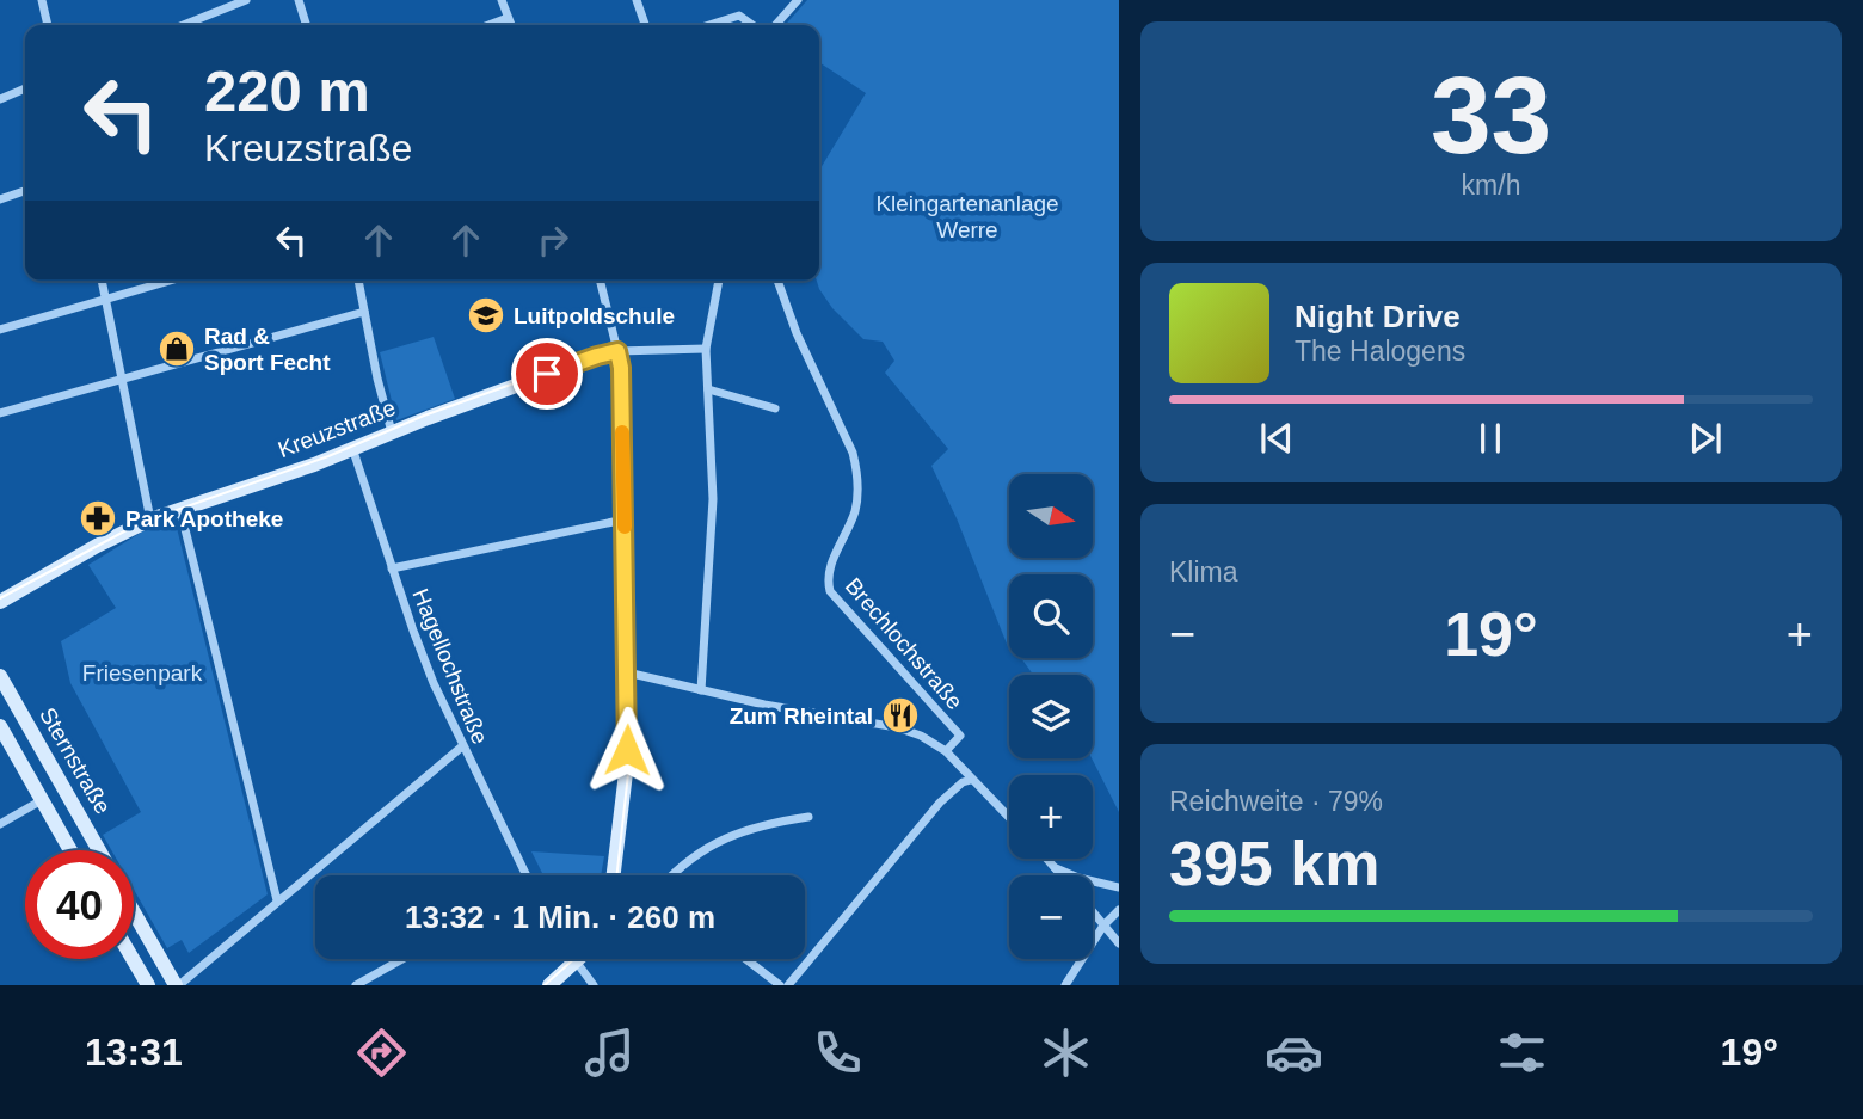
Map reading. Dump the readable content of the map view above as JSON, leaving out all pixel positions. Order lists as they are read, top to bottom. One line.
{"streets":{"street":["Kreuzstraße","Brechlochstraße","Hagellochstraße","Sternstraße"]},"crossings":[["Kreuzstraße","Hagellochstraße"]],"parks":["Kleingartenanlage Werre","Friesenpark"],"places":{"school or university":["Luitpoldschule"],"shop":["Rad & Sport Fecht"],"pharmacy":["Park Apotheke"],"restaurant":["Zum Rheintal"]},"north":"right","page":{"tile":[["33","km/h"],"Klima",["Reichweite · 79%","395 km"]],"turn":["220 m","Kreuzstraße"],"song":["Night Drive","The Halogens"],"map_buttons":["+","−"],"heat":["−","19°","+"],"limit":"40","trip":"13:32 · 1 Min. · 260 m","tabs":["13:31","19°"]}}
